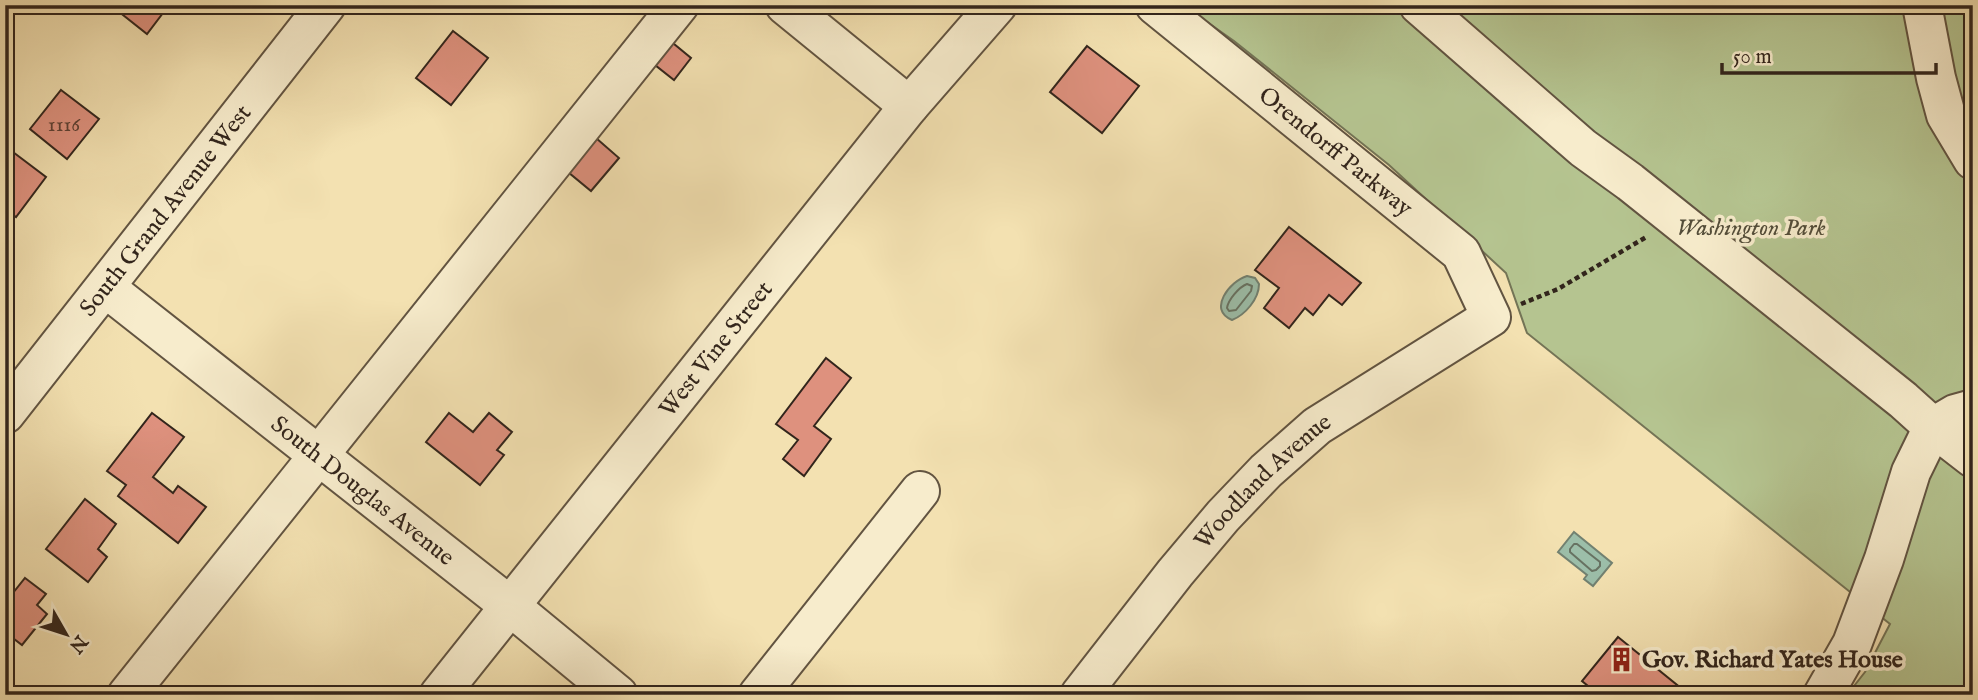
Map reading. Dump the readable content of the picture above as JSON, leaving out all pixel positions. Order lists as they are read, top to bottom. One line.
{"streets":{"street":["Orendorff Parkway","South Grand Avenue West","West Vine Street","Woodland Avenue","South Douglas Avenue"]},"crossings":[["Orendorff Parkway","Woodland Avenue"],["South Grand Avenue West","South Douglas Avenue"],["West Vine Street","South Douglas Avenue"]],"parks":["Washington Park"],"places":{"building":["Gov. Richard Yates House"]},"house_numbers":["1116"],"scale_bar":"50 m","north":"bottom right"}
